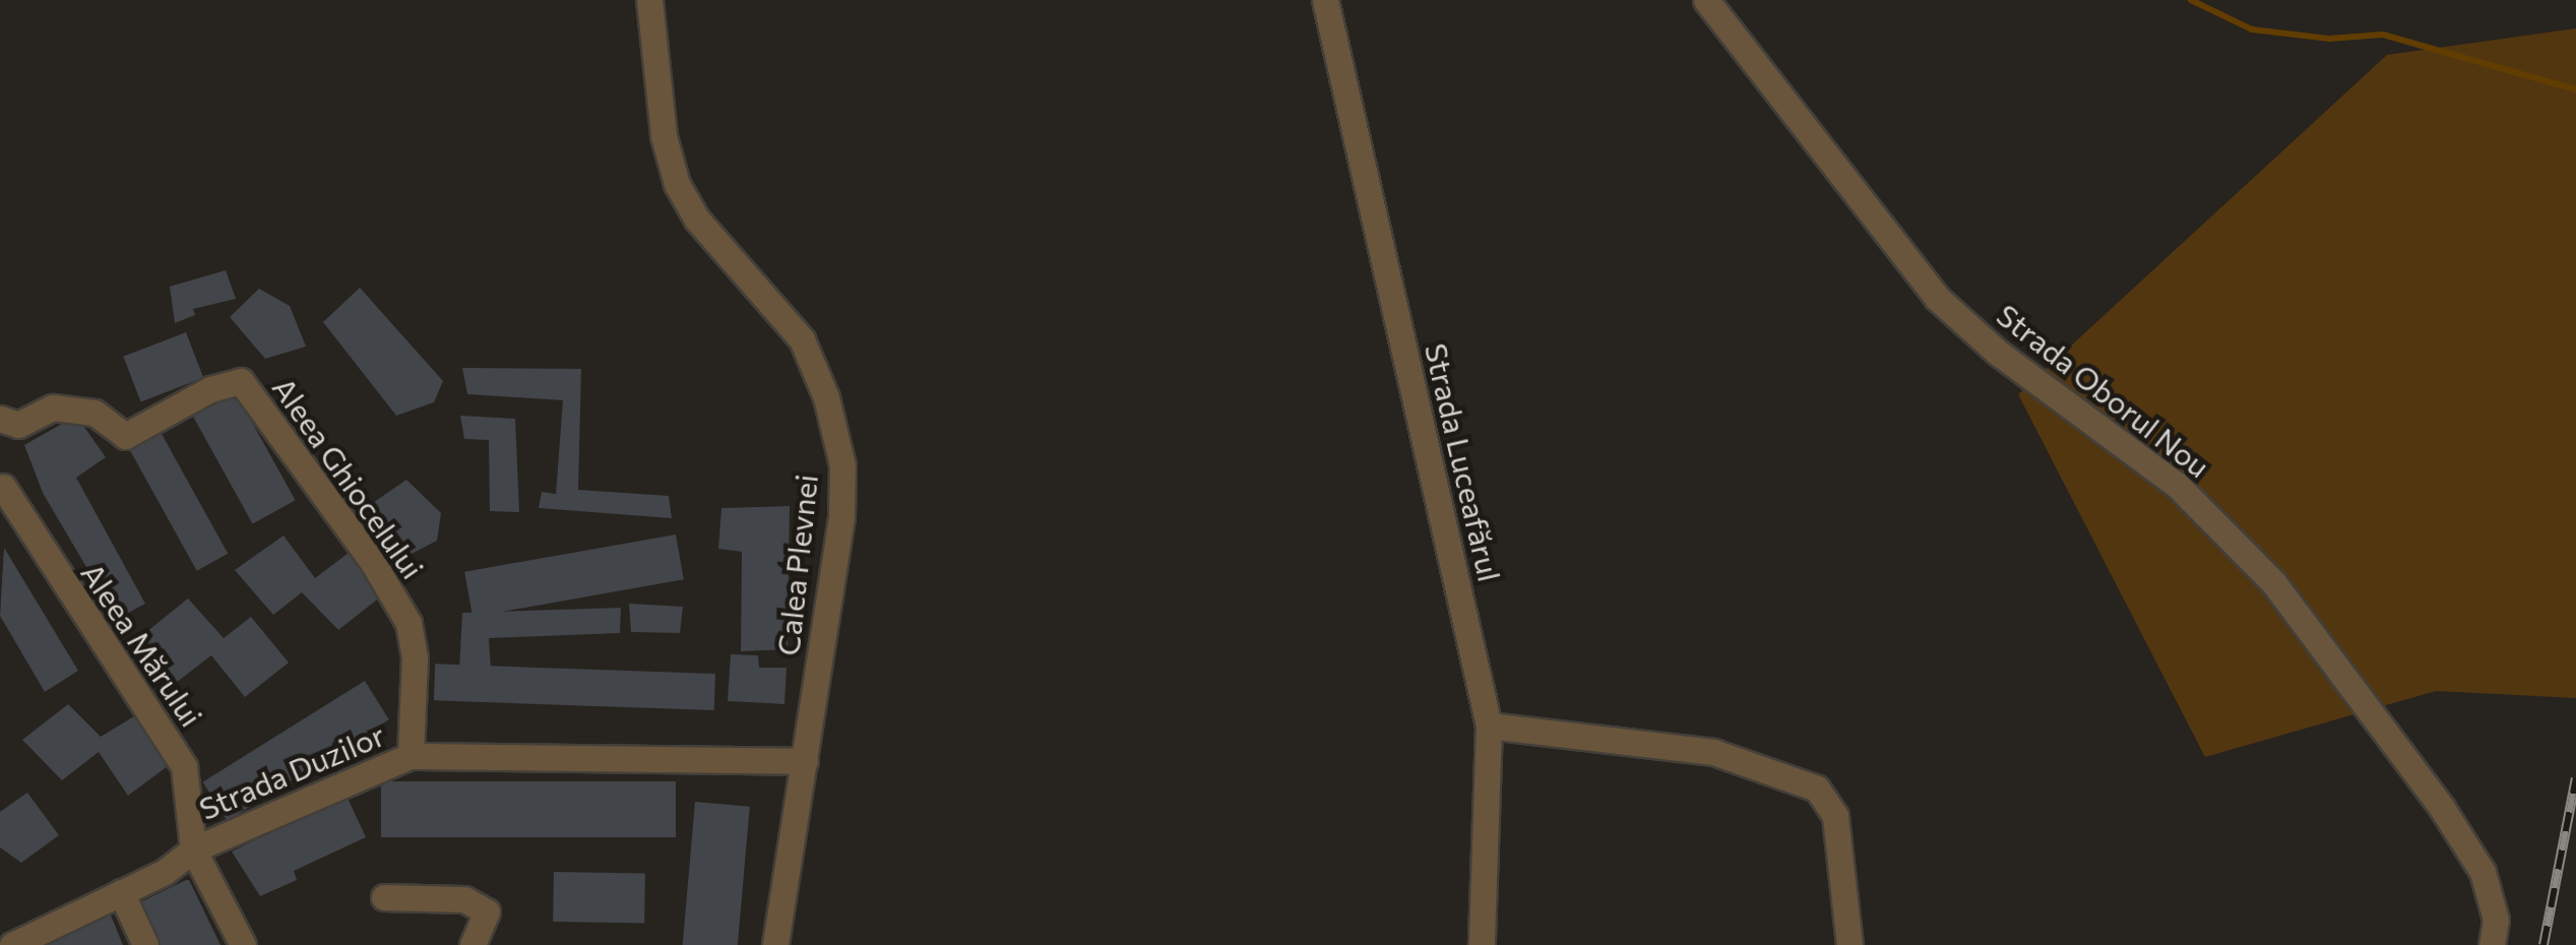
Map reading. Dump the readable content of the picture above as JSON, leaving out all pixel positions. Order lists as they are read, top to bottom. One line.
{"streets":{"street":["Strada Oborul Nou","Strada Luceafărul","Aleea Ghiocelului","Calea Plevnei","Aleea Mărului","Strada Duzilor"]},"crossings":[["Aleea Ghiocelului","Strada Duzilor"],["Calea Plevnei","Strada Duzilor"],["Aleea Mărului","Strada Duzilor"]]}
